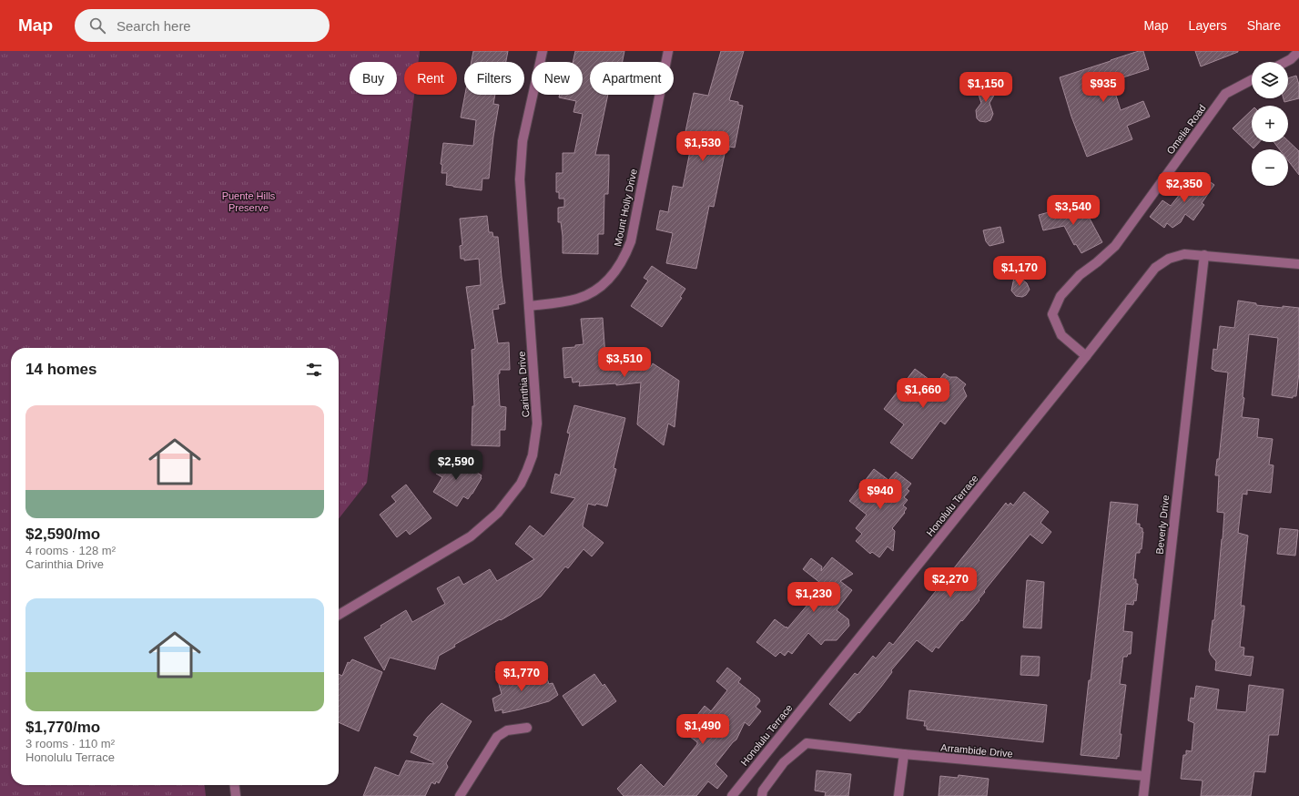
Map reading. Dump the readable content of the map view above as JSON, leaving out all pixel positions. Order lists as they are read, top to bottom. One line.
{"streets":{"street":["Omelia Road","Mount Holly Drive","Carinthia Drive","Honolulu Terrace","Beverly Drive","Arrambide Drive"]},"crossings":[["Omelia Road","Honolulu Terrace"],["Mount Holly Drive","Carinthia Drive"],["Honolulu Terrace","Beverly Drive"],["Beverly Drive","Arrambide Drive"]],"parks":["Puente Hills Preserve"],"page":{"header":"Map","search":"Search here","nav":["Map","Layers","Share"],"map_buttons":["+","−"],"chip":["Buy","Rent","Filters","New","Apartment"],"price":["$1,150","$935","$1,530","$2,350","$3,540","$1,170","$3,510","$1,660","$2,590","$940","$2,270","$1,230","$1,770","$1,490"],"heading":"14 homes","list":[{"name":"$2,590/mo","note":"4 rooms · 128 m² · Carinthia Drive"},{"name":"$1,770/mo","note":"3 rooms · 110 m² · Honolulu Terrace"}]}}
